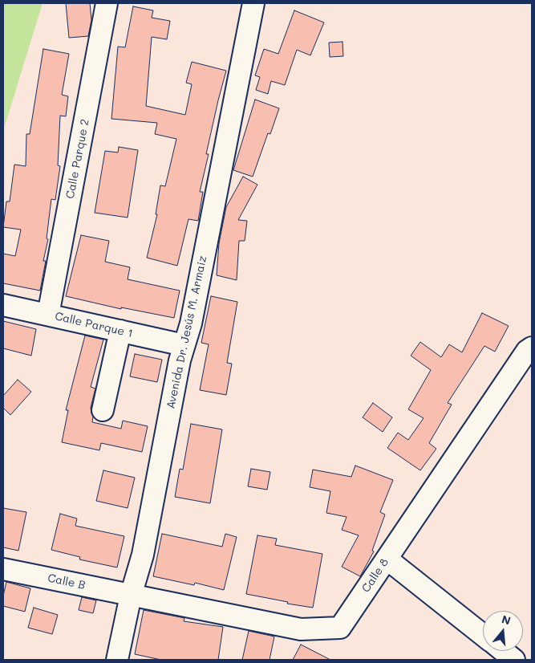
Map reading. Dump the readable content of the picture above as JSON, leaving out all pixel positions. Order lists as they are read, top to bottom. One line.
{"streets":{"street":["Calle Parque 2","Calle Parque 1","Avenida Dr. Jesús M. Armaiz","Calle 8","Calle B"]},"crossings":[["Calle Parque 2","Calle Parque 1"],["Calle Parque 1","Avenida Dr. Jesús M. Armaiz"],["Avenida Dr. Jesús M. Armaiz","Calle 8"],["Avenida Dr. Jesús M. Armaiz","Calle B"],["Calle 8","Calle B"]],"north":"top"}
